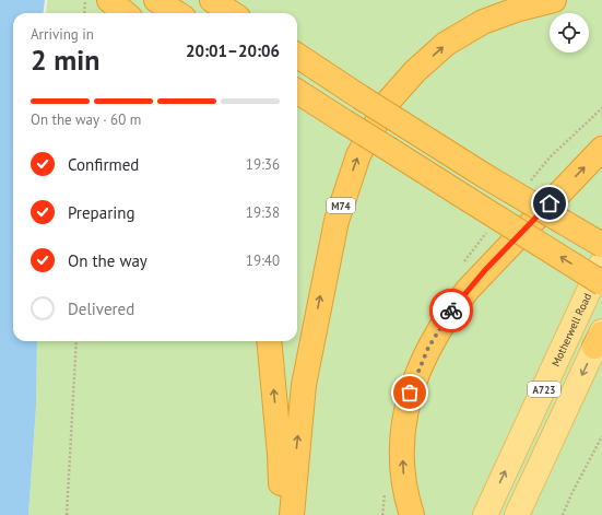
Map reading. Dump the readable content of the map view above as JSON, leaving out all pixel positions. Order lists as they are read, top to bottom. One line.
{"streets":{"highway":["M74"],"main road":["Motherwell Road","A723"]},"page":{"heading":["2 min","Arriving in","20:01–20:06"],"bar":"On the way · 60 m","list":[["Confirmed","19:36"],["Preparing","19:38"],["On the way","19:40"],"Delivered"]}}
